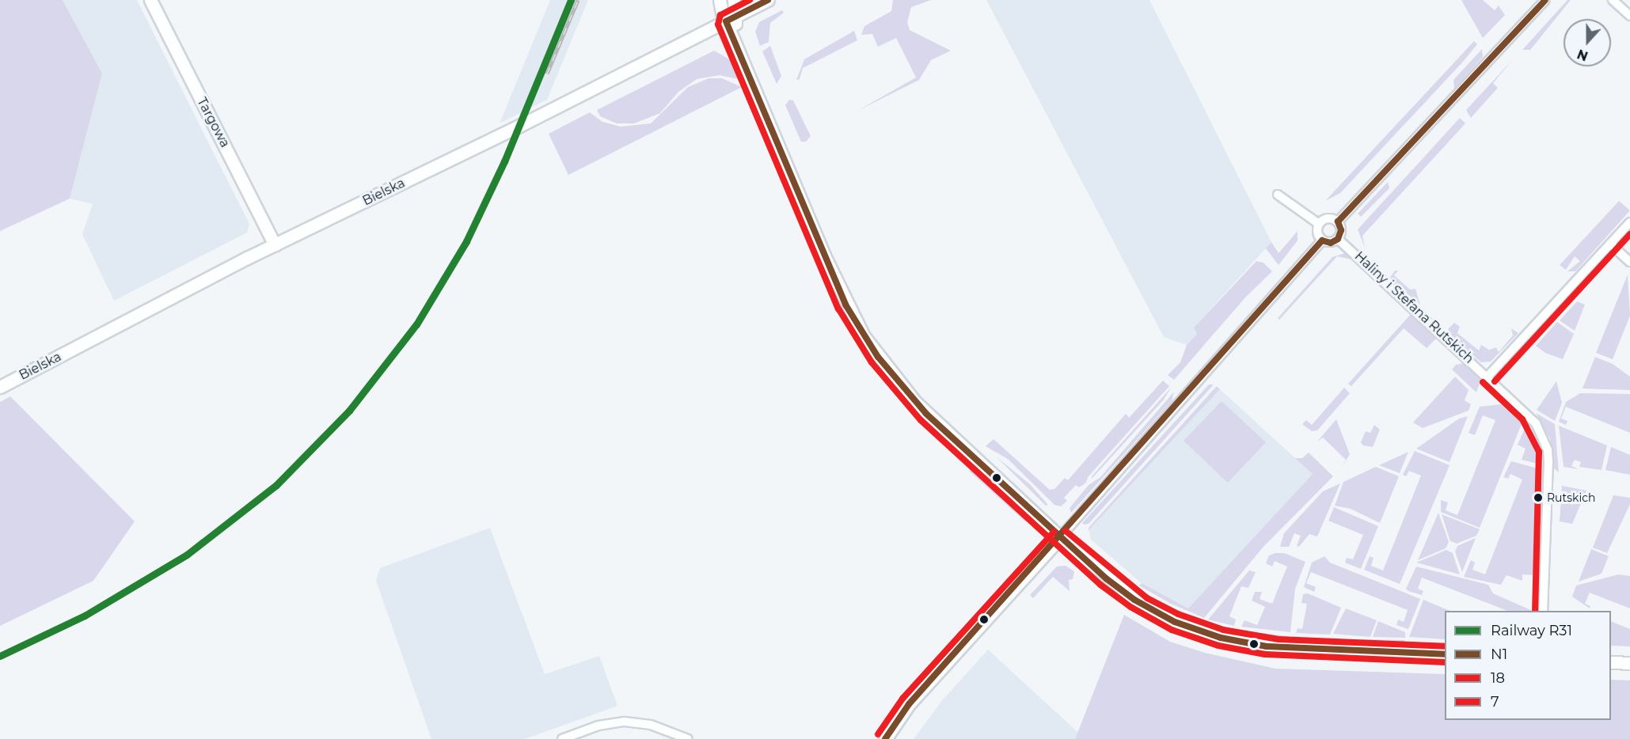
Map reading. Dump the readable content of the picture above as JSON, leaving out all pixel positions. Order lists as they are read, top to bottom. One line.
{"streets":{"street":["Targowa","Bielska","Haliny i Stefana Rutskich"]},"crossings":[["Targowa","Bielska"]],"places":["Rutskich"],"lines":["rail line R31","transit line N1","transit line 18","transit line 7"],"legend":["Railway R31","N1","18","7"],"north":"bottom"}
